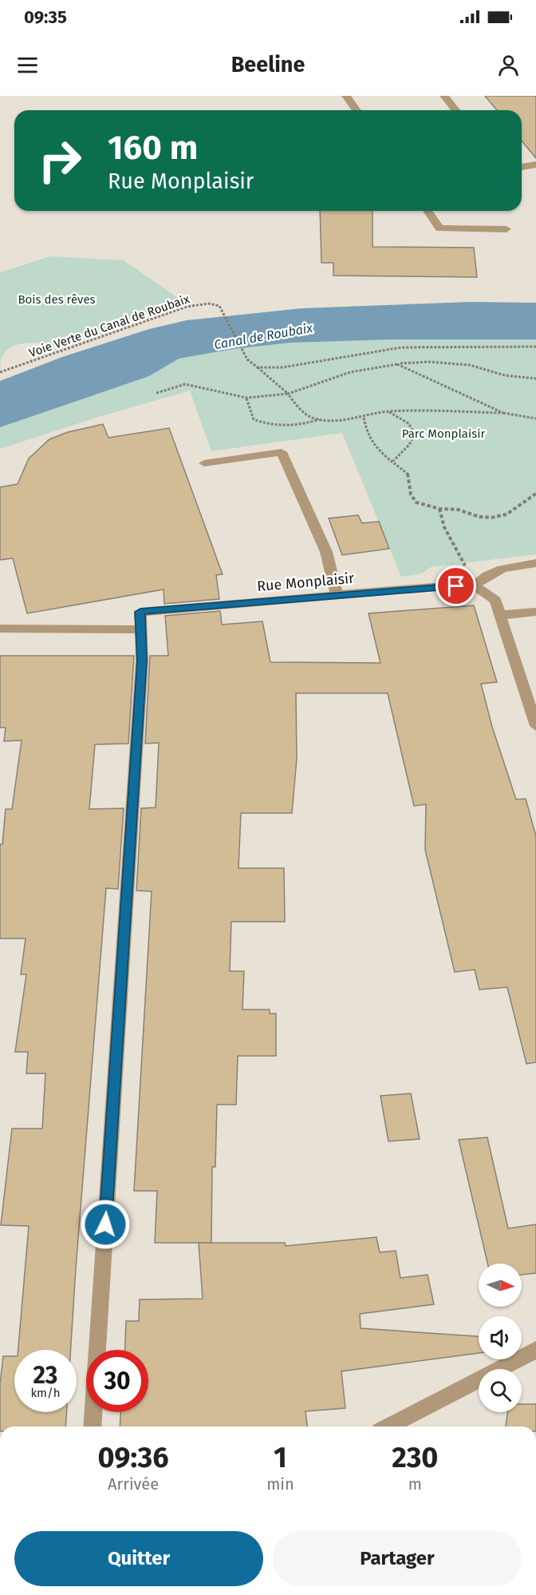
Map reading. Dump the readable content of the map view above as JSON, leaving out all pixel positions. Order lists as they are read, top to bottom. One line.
{"streets":{"street":["Rue Monplaisir"],"path":["Voie Verte du Canal de Roubaix"]},"water":["Canal de Roubaix"],"parks":["Bois des rêves","Parc Monplaisir"],"north":"right","page":{"status":"09:35","header":"Beeline","turn":["160 m","Rue Monplaisir"],"speed":"23 km/h","limit":"30","eta":["09:36","Arrivée","1","min","230","m"],"buttons":["Quitter","Partager"]}}
